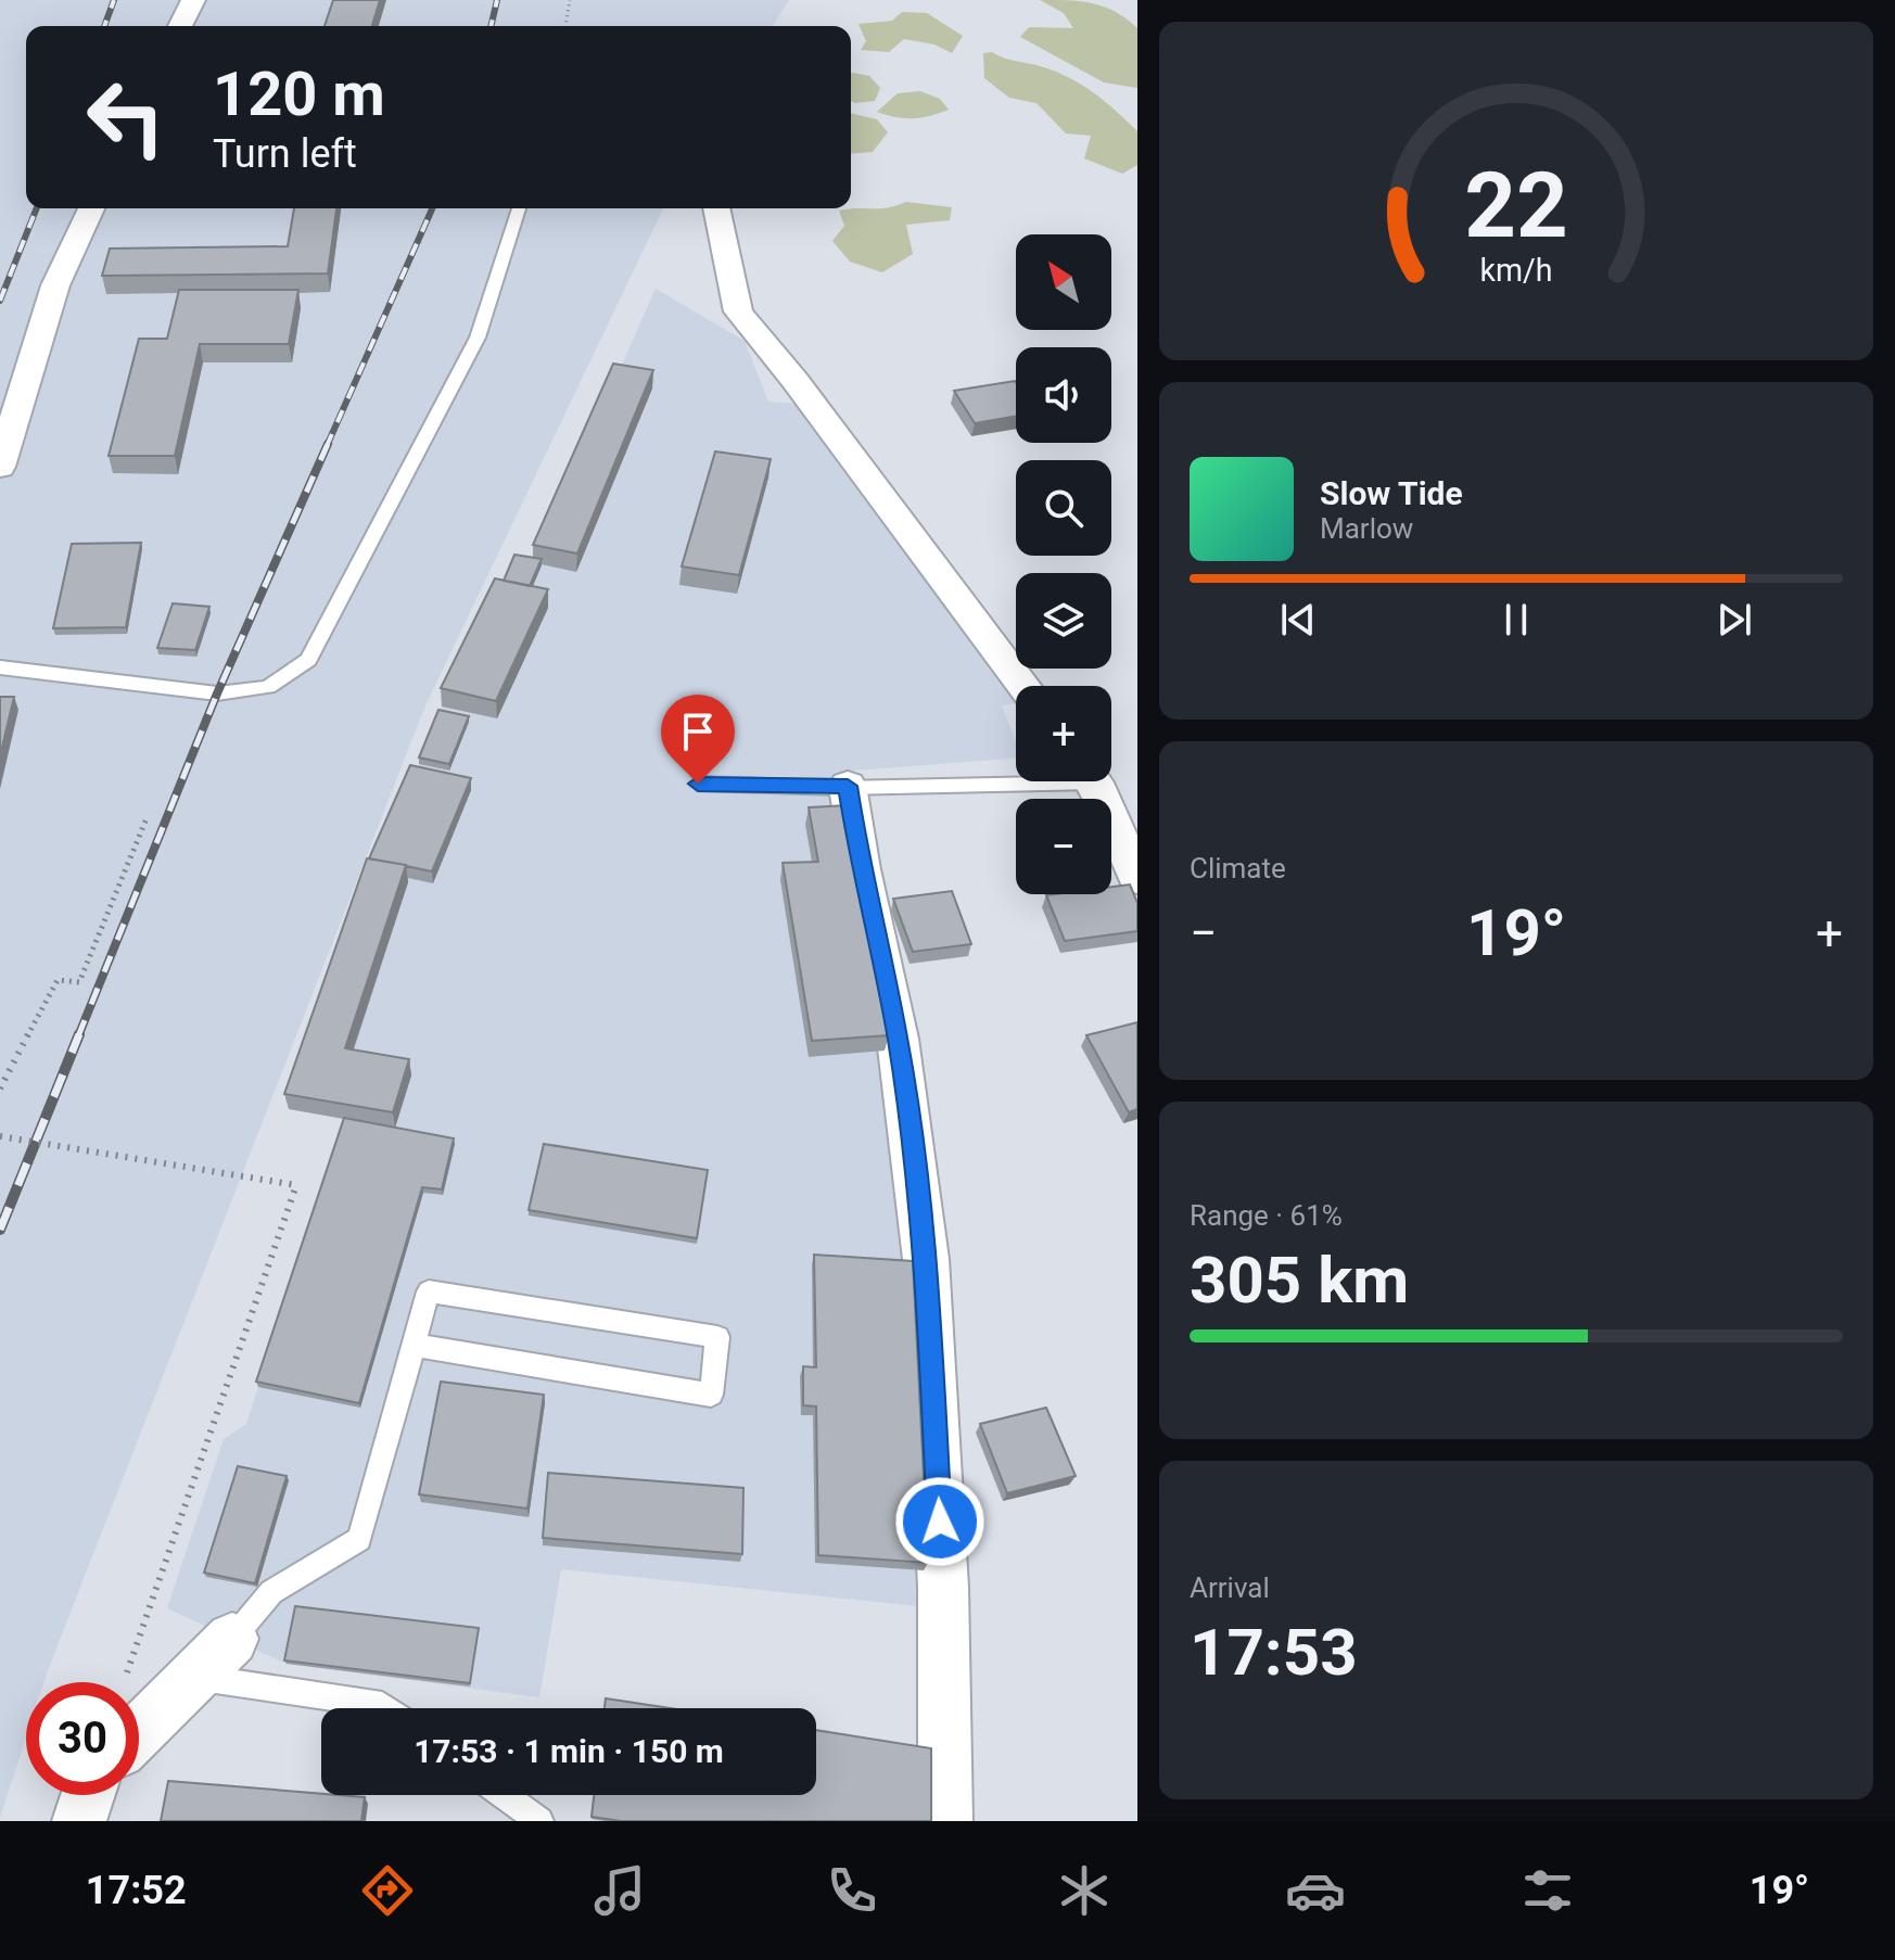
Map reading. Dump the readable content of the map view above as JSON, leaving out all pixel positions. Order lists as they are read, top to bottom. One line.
{"north":"top left","page":{"turn":["120 m","Turn left"],"map_buttons":["+","−"],"song":["Slow Tide","Marlow"],"tile":["Climate",["Range · 61%","305 km"],["Arrival","17:53"]],"heat":["−","19°","+"],"limit":"30","trip":"17:53 · 1 min · 150 m","tabs":["17:52","19°"],"gauge":["22","km/h"]}}
